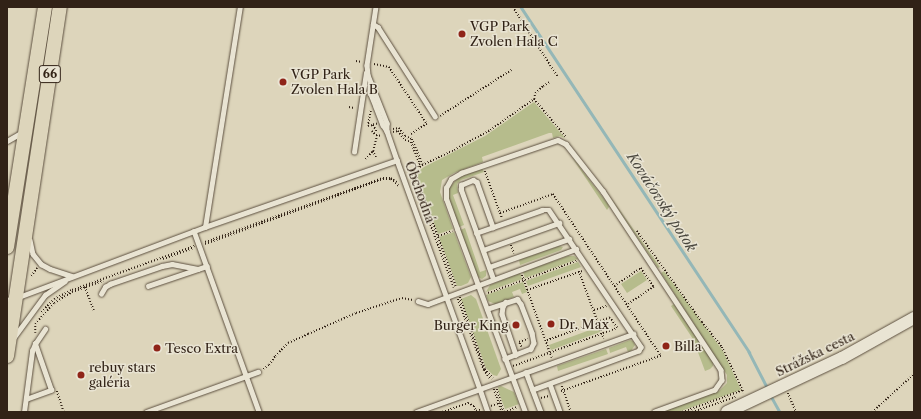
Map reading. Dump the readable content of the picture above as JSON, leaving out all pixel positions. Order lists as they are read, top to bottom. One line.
{"streets":{"main road":["66"],"street":["Strážska cesta"],"lane":["Obchodná"]},"water":["Kováčovský potok"],"places":["VGP Park Zvolen Hala C","VGP Park Zvolen Hala B","Dr. Max","Burger King","Billa","Tesco Extra","rebuy stars galéria"]}
